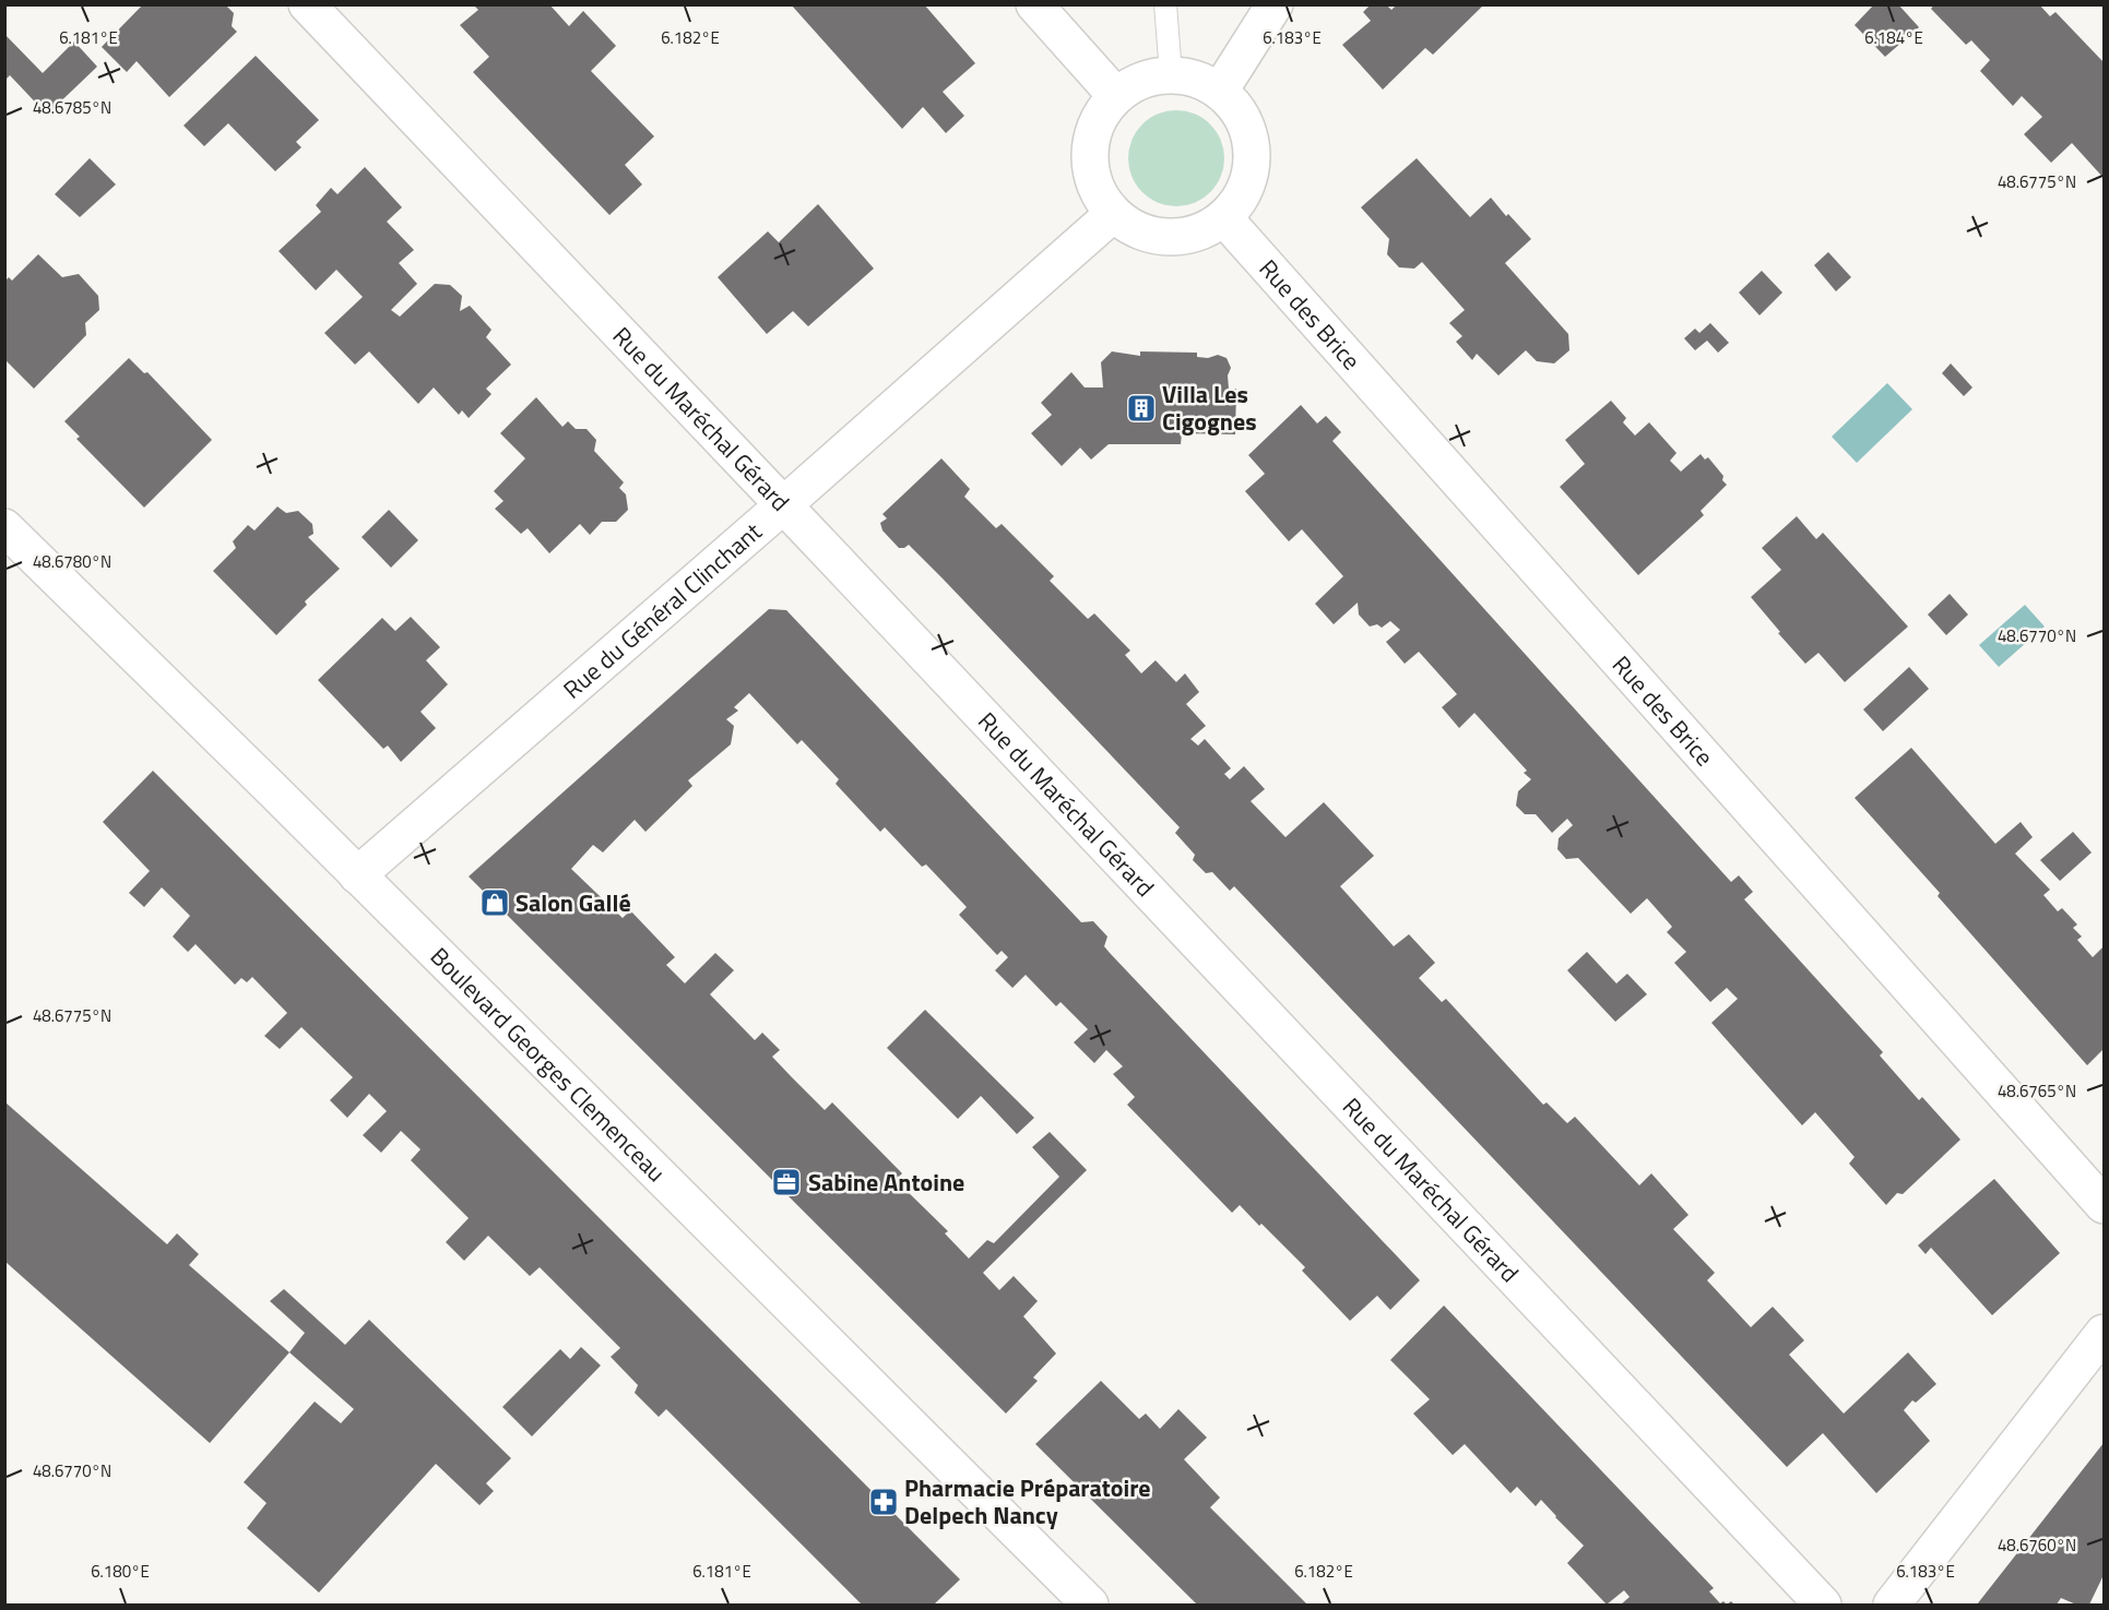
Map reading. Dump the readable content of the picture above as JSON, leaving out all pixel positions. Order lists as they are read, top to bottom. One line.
{"streets":{"street":["Rue des Brice","Rue du Maréchal Gérard","Rue du Général Clinchant","Boulevard Georges Clemenceau"]},"crossings":[["Rue des Brice","Rue du Général Clinchant"],["Rue du Maréchal Gérard","Rue du Général Clinchant"],["Rue du Général Clinchant","Boulevard Georges Clemenceau"]],"places":{"building":["Villa Les Cigognes"],"shop":["Salon Gallé"],"office":["Sabine Antoine"],"pharmacy":["Pharmacie Préparatoire Delpech Nancy"]},"coordinates":["6.181°E","6.182°E","6.183°E","6.184°E","48.6785°N","48.6775°N","48.6780°N","48.6770°N","48.6765°N","48.6760°N","6.180°E"]}
